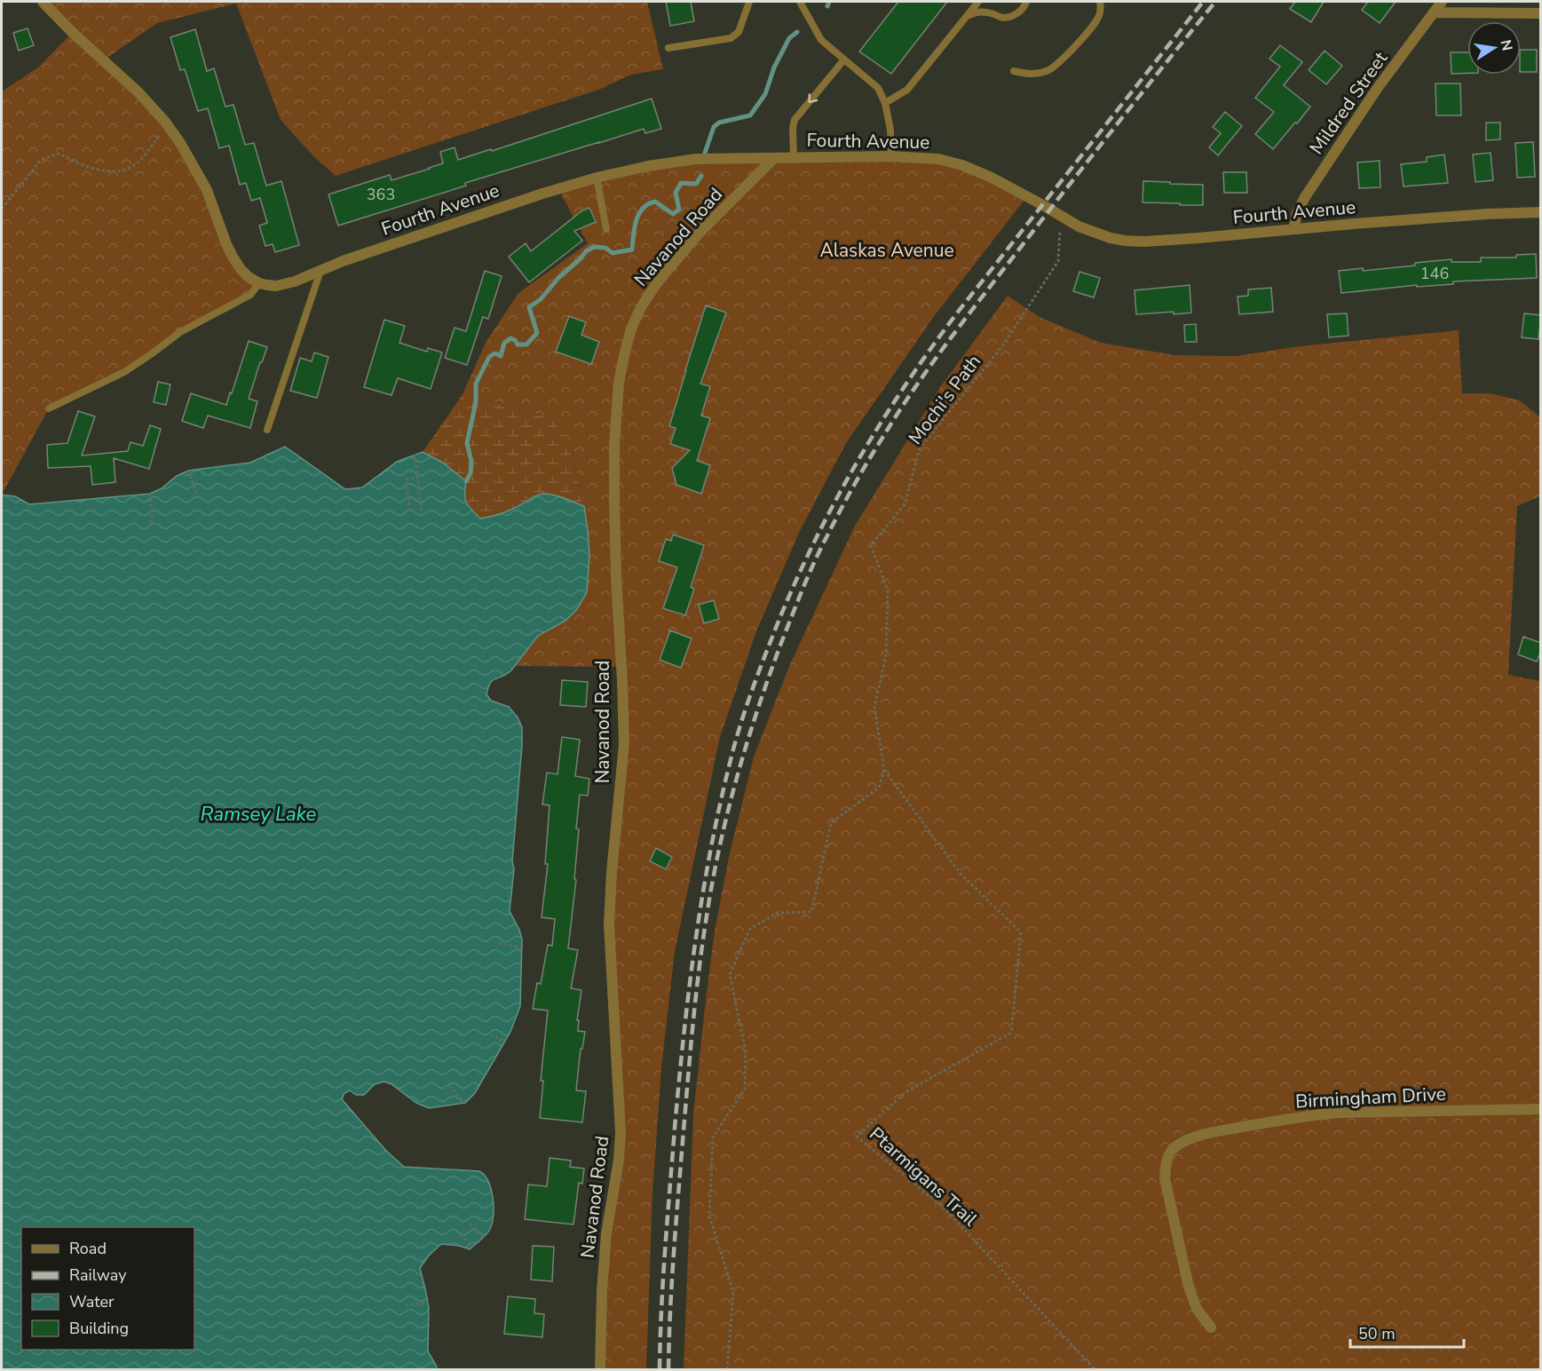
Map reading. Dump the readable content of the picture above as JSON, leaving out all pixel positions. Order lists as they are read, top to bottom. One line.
{"streets":{"street":["Mildred Street","Fourth Avenue","Navanod Road","Birmingham Drive"],"path":["Mochi's Path","Ptarmigans Trail"]},"crossings":[["Mildred Street","Fourth Avenue"],["Fourth Avenue","Navanod Road"],["Fourth Avenue","Mochi's Path"],["Mochi's Path","Ptarmigans Trail"]],"water":["Ramsey Lake"],"parks":["Alaskas Avenue"],"house_numbers":["363","146"],"legend":["Road","Railway","Water","Building"],"scale_bar":"50 m","north":"right"}
